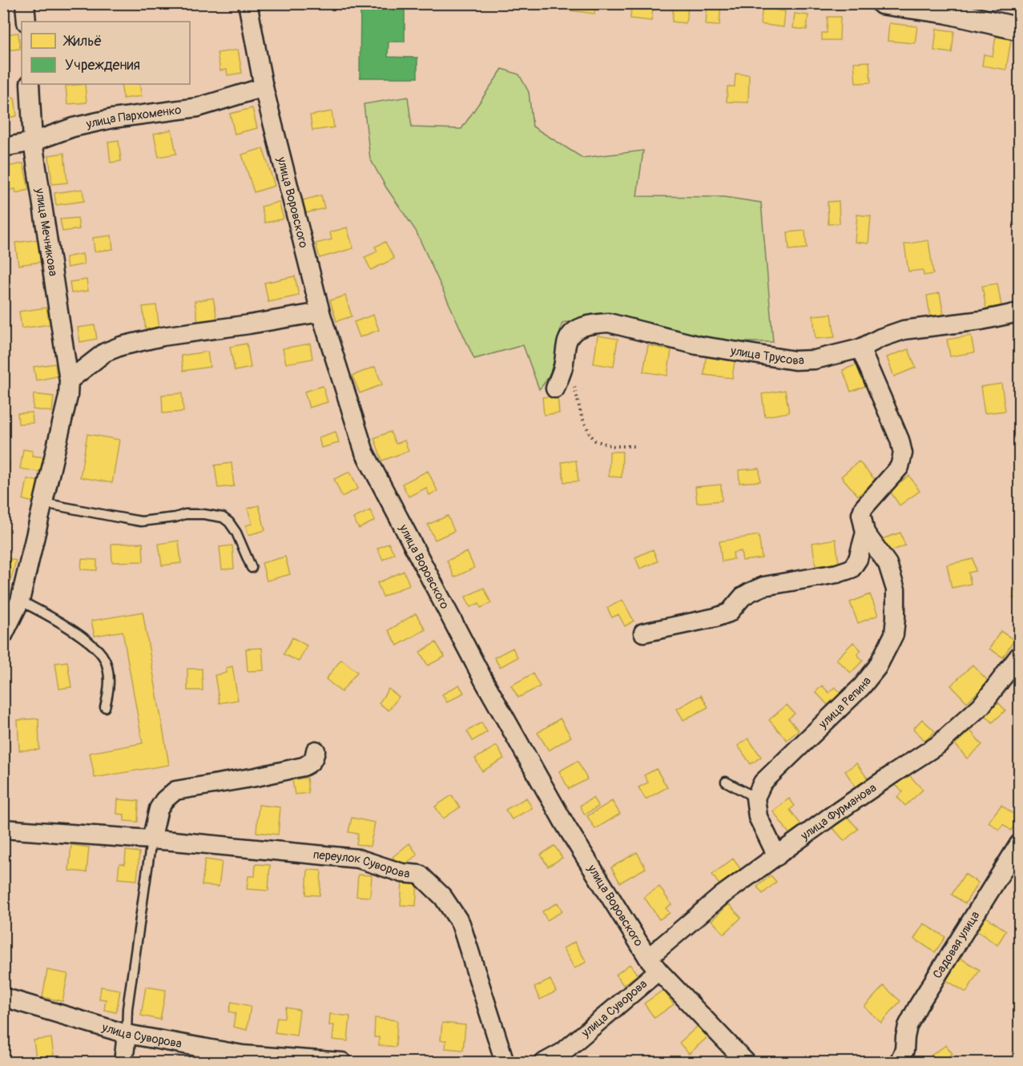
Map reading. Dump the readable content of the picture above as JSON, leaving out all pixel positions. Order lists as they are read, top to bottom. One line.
{"streets":{"street":["улица Пархоменко","улица Воровского","улица Мечникова","улица Трусова","улица Репина","улица Фурманова","переулок Суворова","Садовая улица","улица Суворова"]},"crossings":[["улица Пархоменко","улица Воровского"],["улица Пархоменко","улица Мечникова"],["улица Воровского","улица Фурманова"],["улица Воровского","улица Суворова"],["улица Фурманова","улица Суворова"]],"legend":["Жильё","Учреждения"]}
